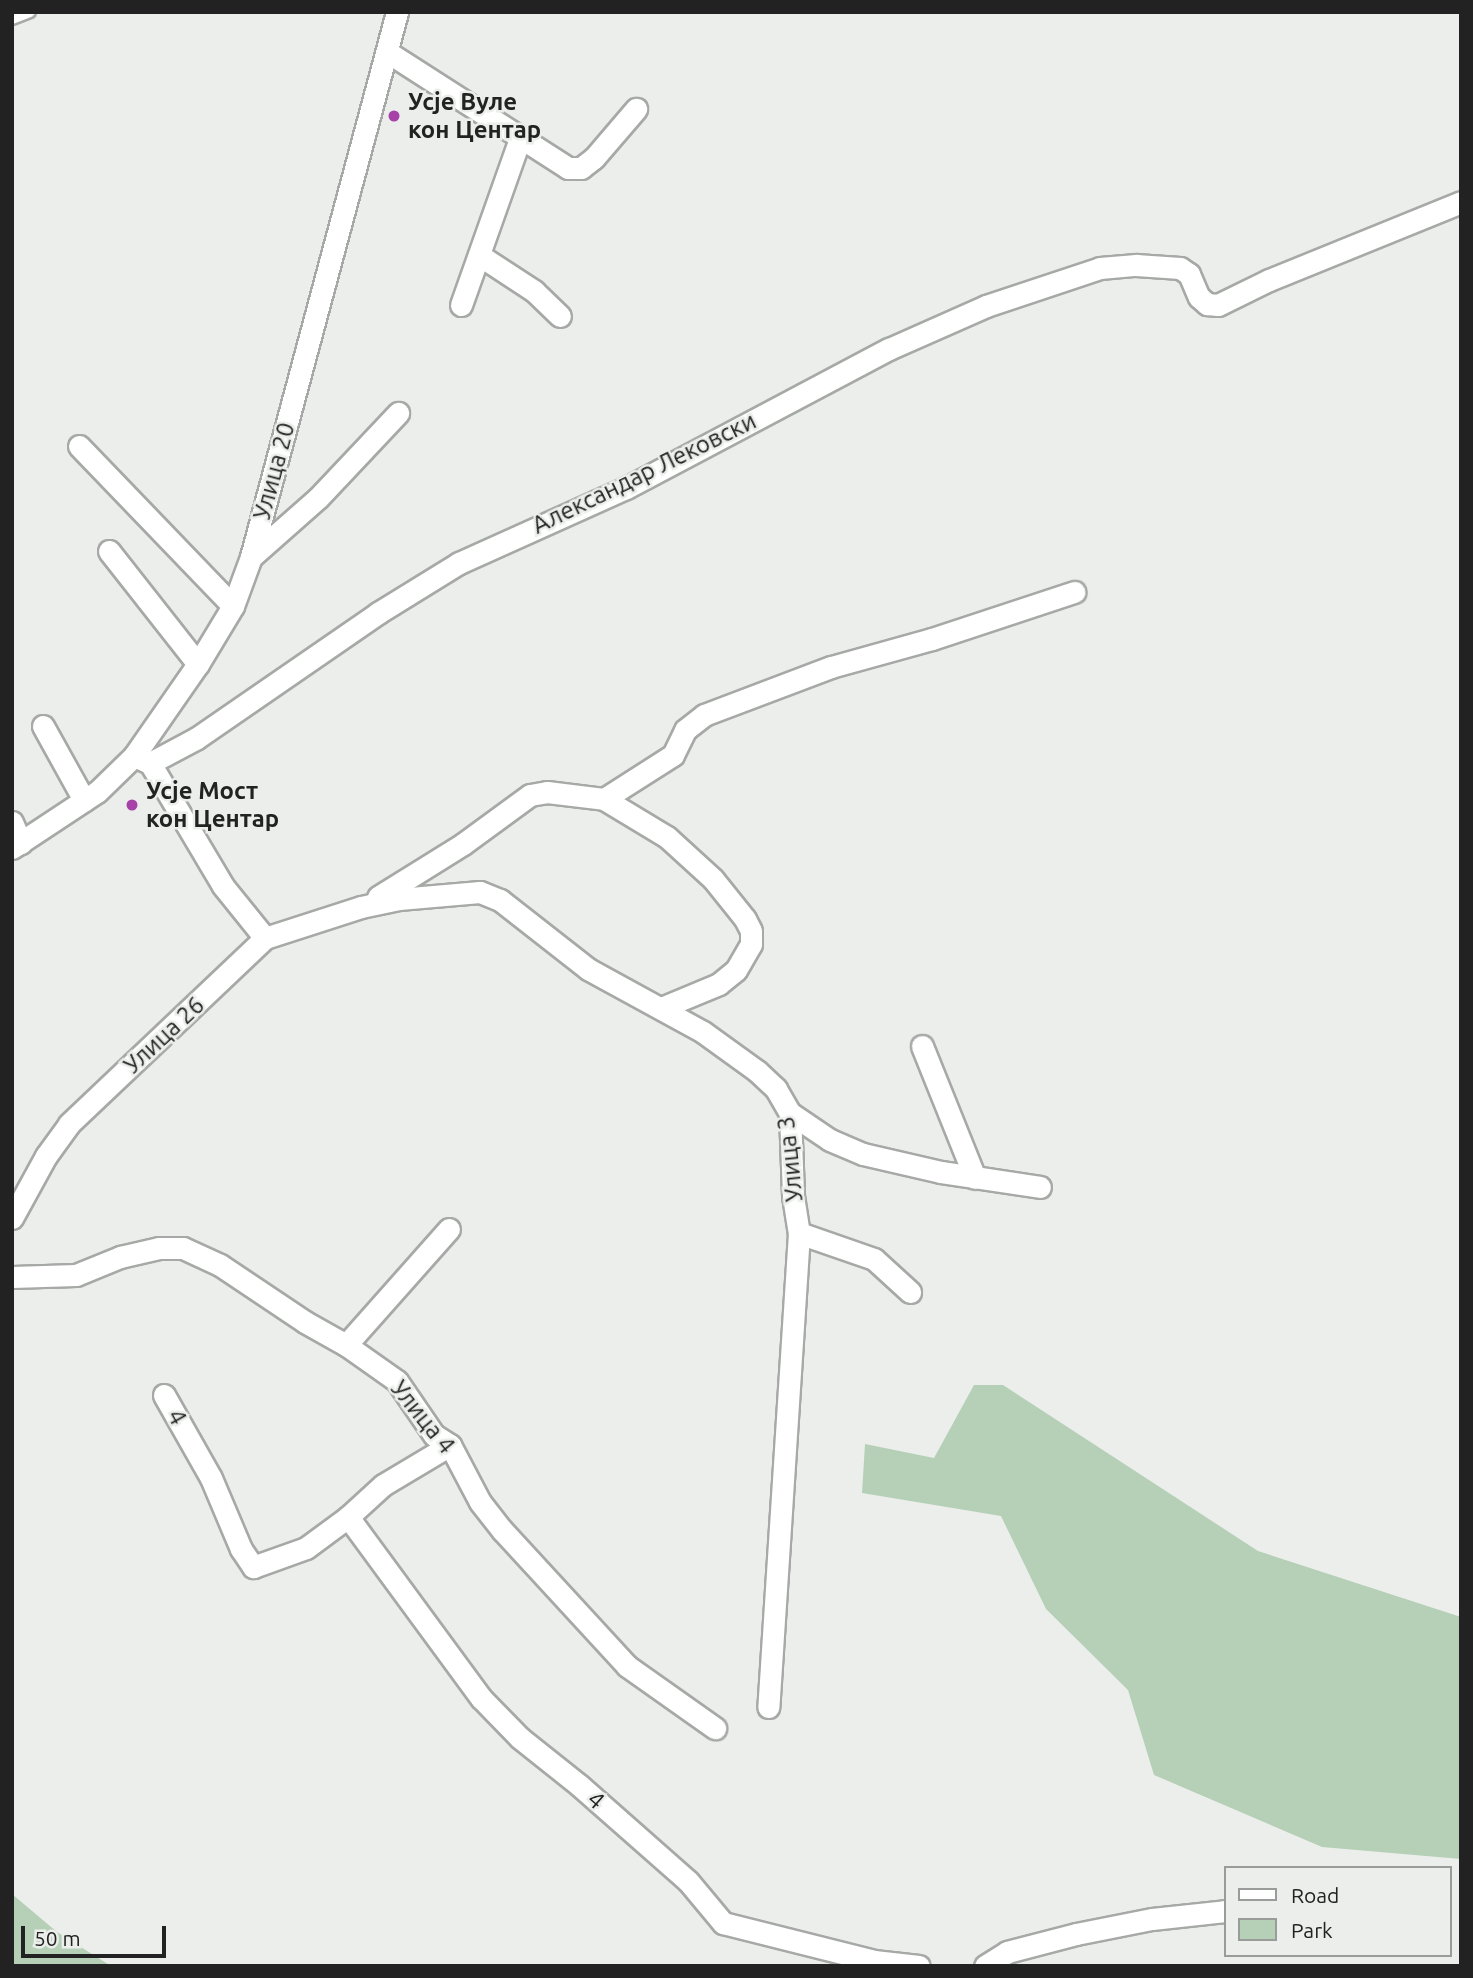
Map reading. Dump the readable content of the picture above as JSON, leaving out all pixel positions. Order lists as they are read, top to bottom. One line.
{"streets":{"street":["Улица 20","Александар Лековски","Улица 26","Улица 3","4","Улица 4"]},"crossings":[["Улица 20","Александар Лековски"],["Улица 26","Улица 3"],["4","Улица 4"]],"places":["Усје Вуле кон Центар","Усје Мост кон Центар"],"legend":["Road","Park"],"scale_bar":"50 m"}
